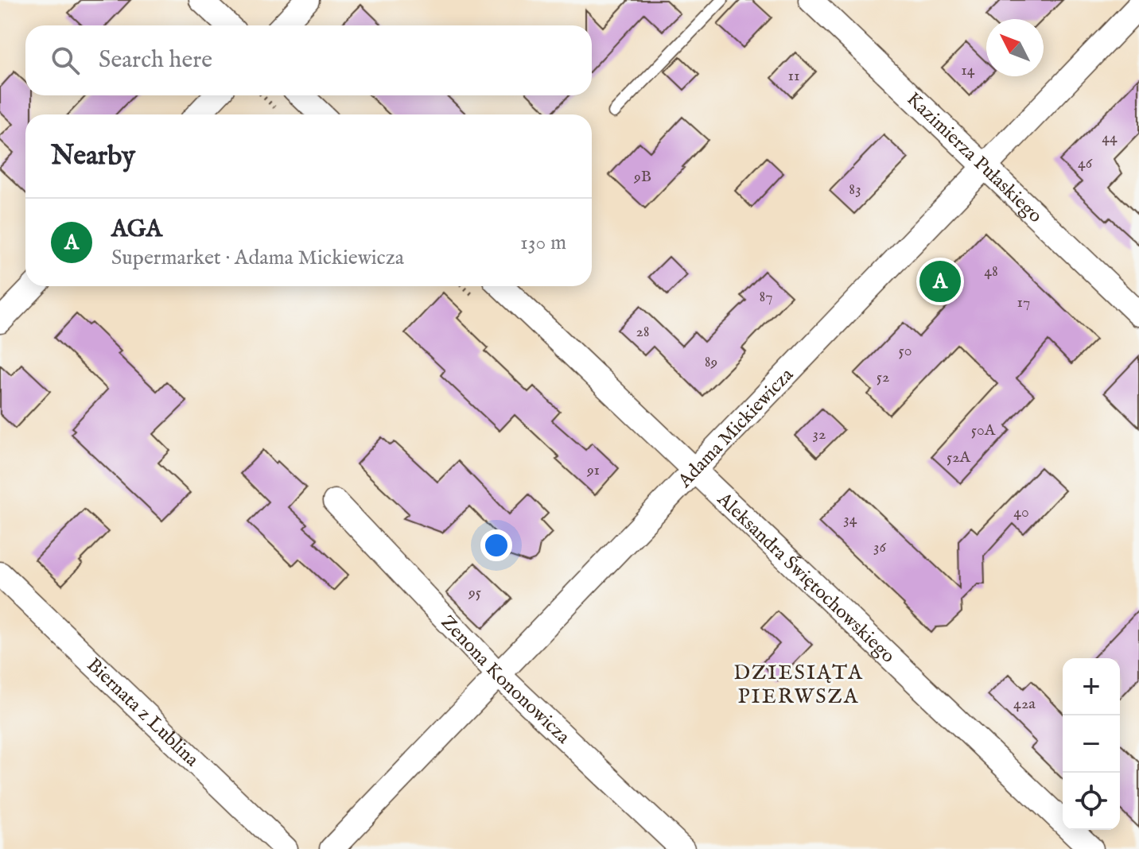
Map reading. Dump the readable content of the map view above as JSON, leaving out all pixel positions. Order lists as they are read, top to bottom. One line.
{"streets":{"street":["Kazimierza Pułaskiego","Adama Mickiewicza","Aleksandra Świętochowskiego","Zenona Kononowicza","Biernata z Lublina"]},"crossings":[["Kazimierza Pułaskiego","Adama Mickiewicza"],["Adama Mickiewicza","Aleksandra Świętochowskiego"],["Adama Mickiewicza","Zenona Kononowicza"]],"districts":["DZIESIĄTA PIERWSZA"],"house_numbers":["14","11","44","46","9B","83","48","87","17","28","50","89","52","50A","32","52A","91","40","34","36","95","42a"],"north":"top left","page":{"search":"Search here","heading":"Nearby","list":[{"mark":"A","name":"AGA","note":"Supermarket · Adama Mickiewicza","value":"130 m"}],"pins":"A","map_buttons":["+","−"]}}
